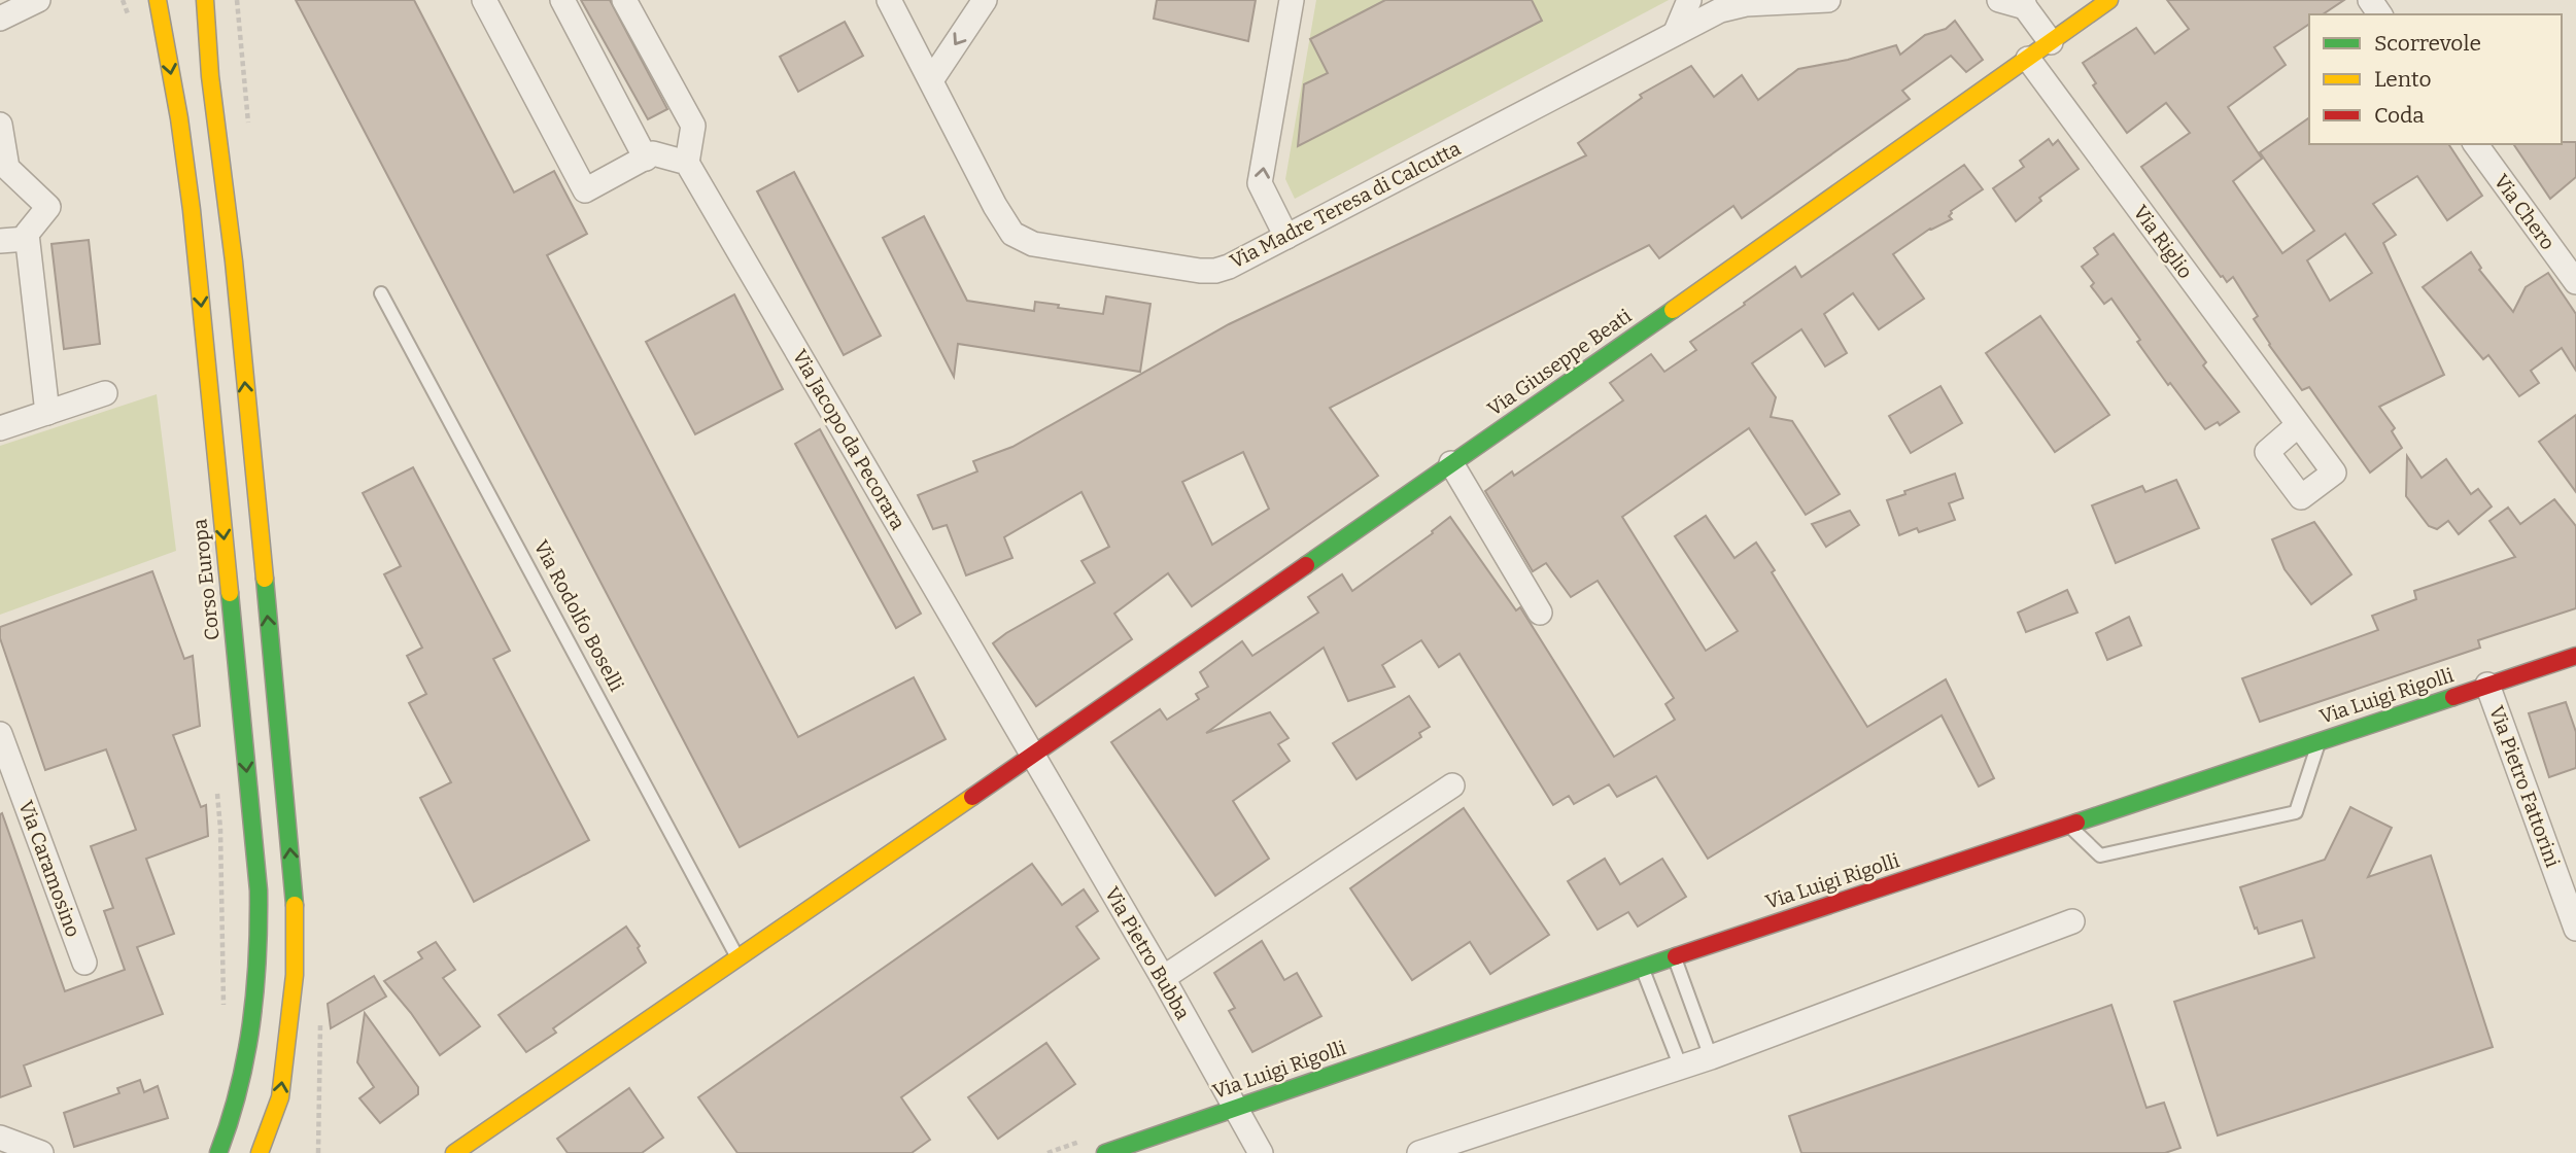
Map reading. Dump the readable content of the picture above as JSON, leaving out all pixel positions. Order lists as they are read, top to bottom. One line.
{"streets":{"main road":["Via Giuseppe Beati","Corso Europa","Via Luigi Rigolli"],"street":["Via Madre Teresa di Calcutta","Via Chero","Via Riglio","Via Jacopo da Pecorara","Via Pietro Fattorini","Via Caramosino","Via Pietro Bubba"],"lane":["Via Rodolfo Boselli"]},"crossings":[["Via Riglio","Via Giuseppe Beati"],["Via Giuseppe Beati","Via Jacopo da Pecorara"],["Via Giuseppe Beati","Via Pietro Bubba"],["Via Jacopo da Pecorara","Via Pietro Bubba"],["Via Luigi Rigolli","Via Pietro Fattorini"],["Via Luigi Rigolli","Via Pietro Bubba"]],"legend":["Scorrevole","Lento","Coda"]}
